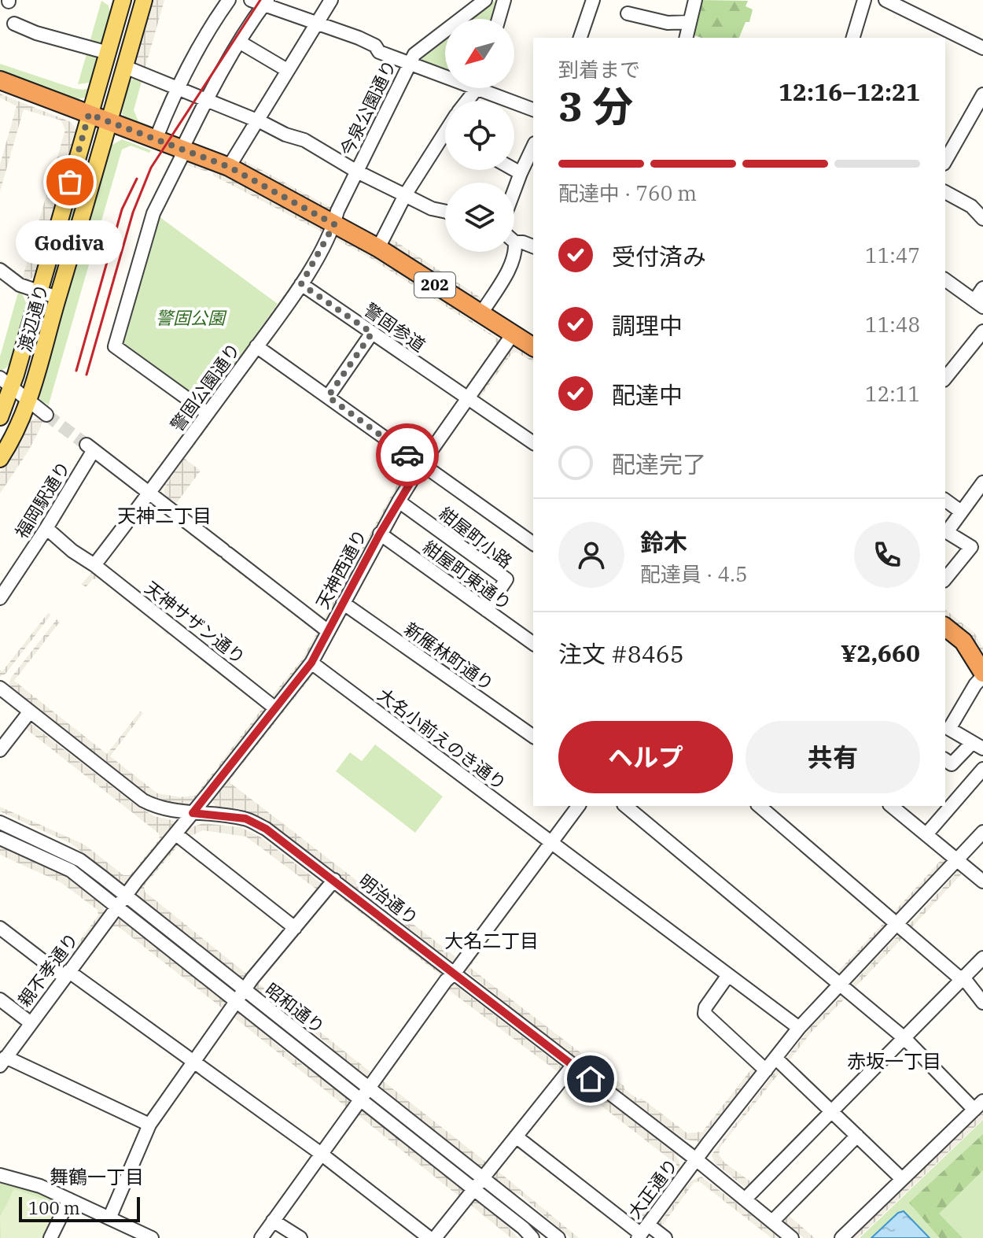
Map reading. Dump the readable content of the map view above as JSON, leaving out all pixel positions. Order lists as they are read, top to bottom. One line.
{"streets":{"highway":["202"],"main road":["渡辺通り"],"street":["今泉公園通り","警固参道","警固公園通り","福岡駅通り","紺屋町小路","天神西通り","紺屋町東通り","天神サザン通り","新雁林町通り","大名小前えのき通り","明治通り","親不孝通り","昭和通り","大正通り"]},"crossings":[["今泉公園通り","202"],["今泉公園通り","警固公園通り"],["202","渡辺通り"],["202","警固公園通り"],["202","天神西通り"],["警固参道","警固公園通り"],["警固参道","天神西通り"],["警固公園通り","福岡駅通り"],["警固公園通り","天神サザン通り"],["福岡駅通り","天神サザン通り"],["紺屋町小路","天神西通り"],["紺屋町小路","紺屋町東通り"],["天神西通り","紺屋町東通り"],["天神西通り","天神サザン通り"],["天神西通り","新雁林町通り"],["天神西通り","大名小前えのき通り"],["天神西通り","明治通り"],["天神西通り","親不孝通り"],["大名小前えのき通り","大正通り"],["明治通り","大正通り"],["親不孝通り","昭和通り"]],"districts":["天神二丁目","大名二丁目","赤坂一丁目","舞鶴一丁目"],"parks":["警固公園"],"places":["Godiva"],"scale_bar":"100 m","north":"bottom left","page":{"heading":["3 分","到着まで","12:16–12:21"],"panel":["鈴木","配達員 · 4.5","注文 #8465","¥2,660"],"bar":"配達中 · 760 m","bubble":"Godiva","list":[["受付済み","11:47"],["調理中","11:48"],["配達中","12:11"],"配達完了"],"buttons":["ヘルプ","共有"],"scale":"100 m"}}
